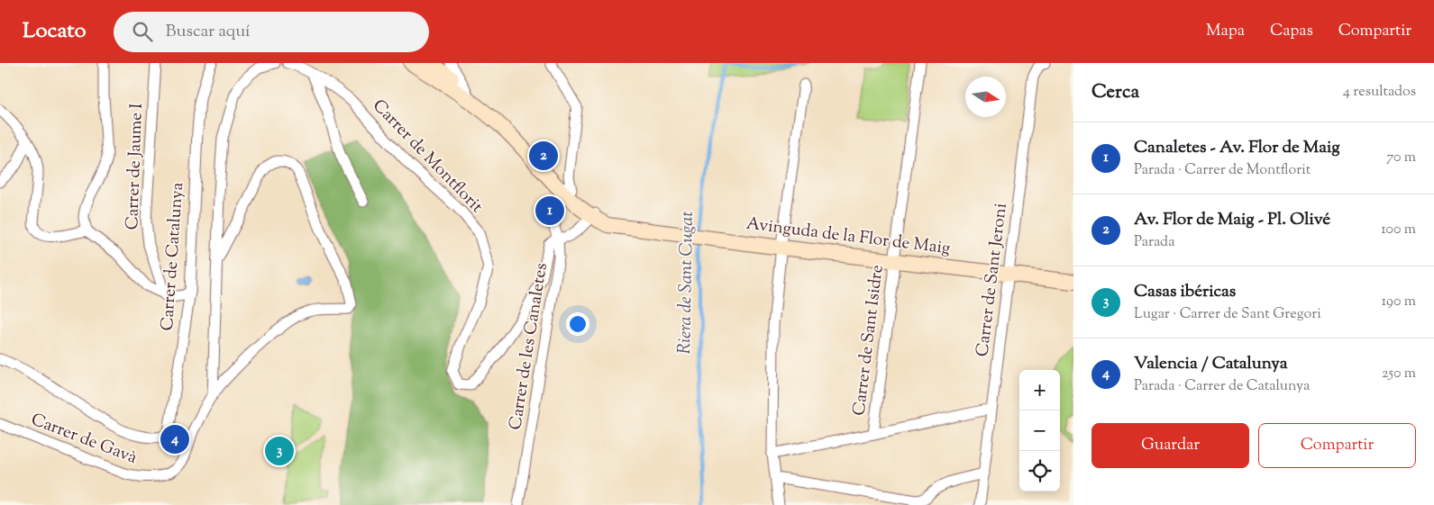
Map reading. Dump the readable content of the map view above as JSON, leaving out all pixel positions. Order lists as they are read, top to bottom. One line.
{"streets":{"street":["Carrer de Montflorit","Carrer de Jaume I","Avinguda de la Flor de Maig","Carrer de Catalunya","Carrer de Sant Jeroni","Carrer de Sant Isidre","Carrer de les Canaletes","Carrer de Gavà"]},"crossings":[["Carrer de Montflorit","Carrer de les Canaletes"],["Avinguda de la Flor de Maig","Carrer de Sant Jeroni"],["Avinguda de la Flor de Maig","Carrer de Sant Isidre"]],"water":["Riera de Sant Cugat"],"north":"right","page":{"header":"Locato","search":"Buscar aquí","nav":["Mapa","Capas","Compartir"],"heading":["Cerca","4 resultados"],"list":[{"mark":"1","name":"Canaletes - Av. Flor de Maig","note":"Parada · Carrer de Montflorit","value":"70 m"},{"mark":"2","name":"Av. Flor de Maig - Pl. Olivé","note":"Parada","value":"100 m"},{"mark":"3","name":"Casas ibéricas","note":"Lugar · Carrer de Sant Gregori","value":"190 m"},{"mark":"4","name":"Valencia / Catalunya","note":"Parada · Carrer de Catalunya","value":"250 m"}],"pins":["2","1","4","3"],"map_buttons":["+","−"],"buttons":["Guardar","Compartir"]}}
